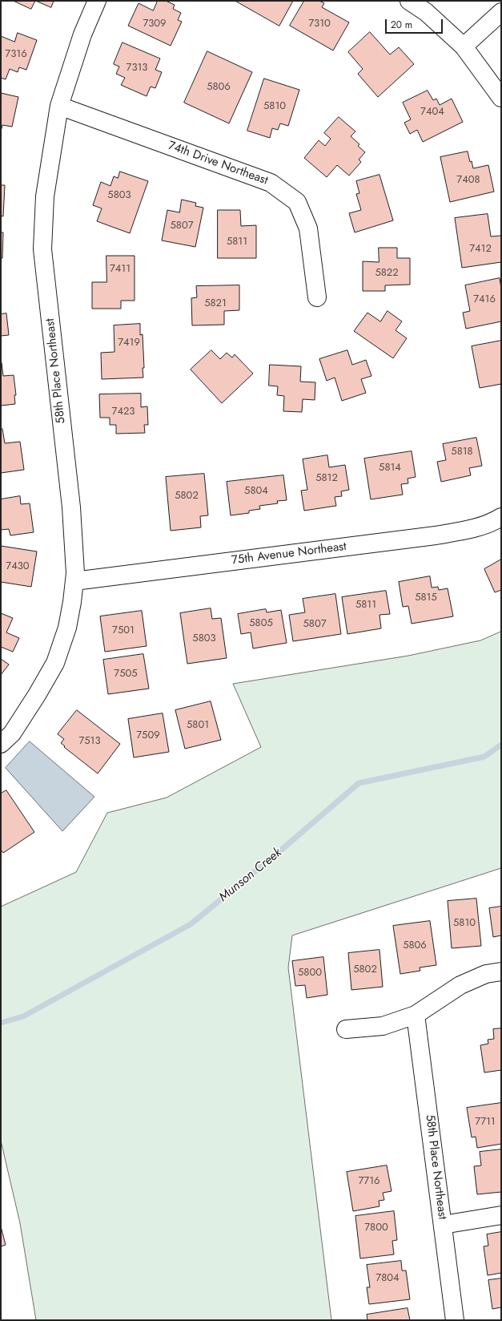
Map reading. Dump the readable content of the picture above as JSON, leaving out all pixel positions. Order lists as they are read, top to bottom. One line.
{"streets":{"street":["74th Drive Northeast","58th Place Northeast","75th Avenue Northeast"]},"crossings":[["74th Drive Northeast","58th Place Northeast"],["58th Place Northeast","75th Avenue Northeast"]],"water":["Munson Creek"],"house_numbers":["7309","7310","7316","7313","5806","5810","7404","7408","5803","5807","5811","7412","7411","5822","7416","5821","7419","7423","5818","5814","5812","5804","5802","7430","5815","5811","5805","5807","7501","5803","7505","5801","7509","7513","5810","5806","5802","5800","7711","7716","7800","7804"],"scale_bar":"20 m"}
